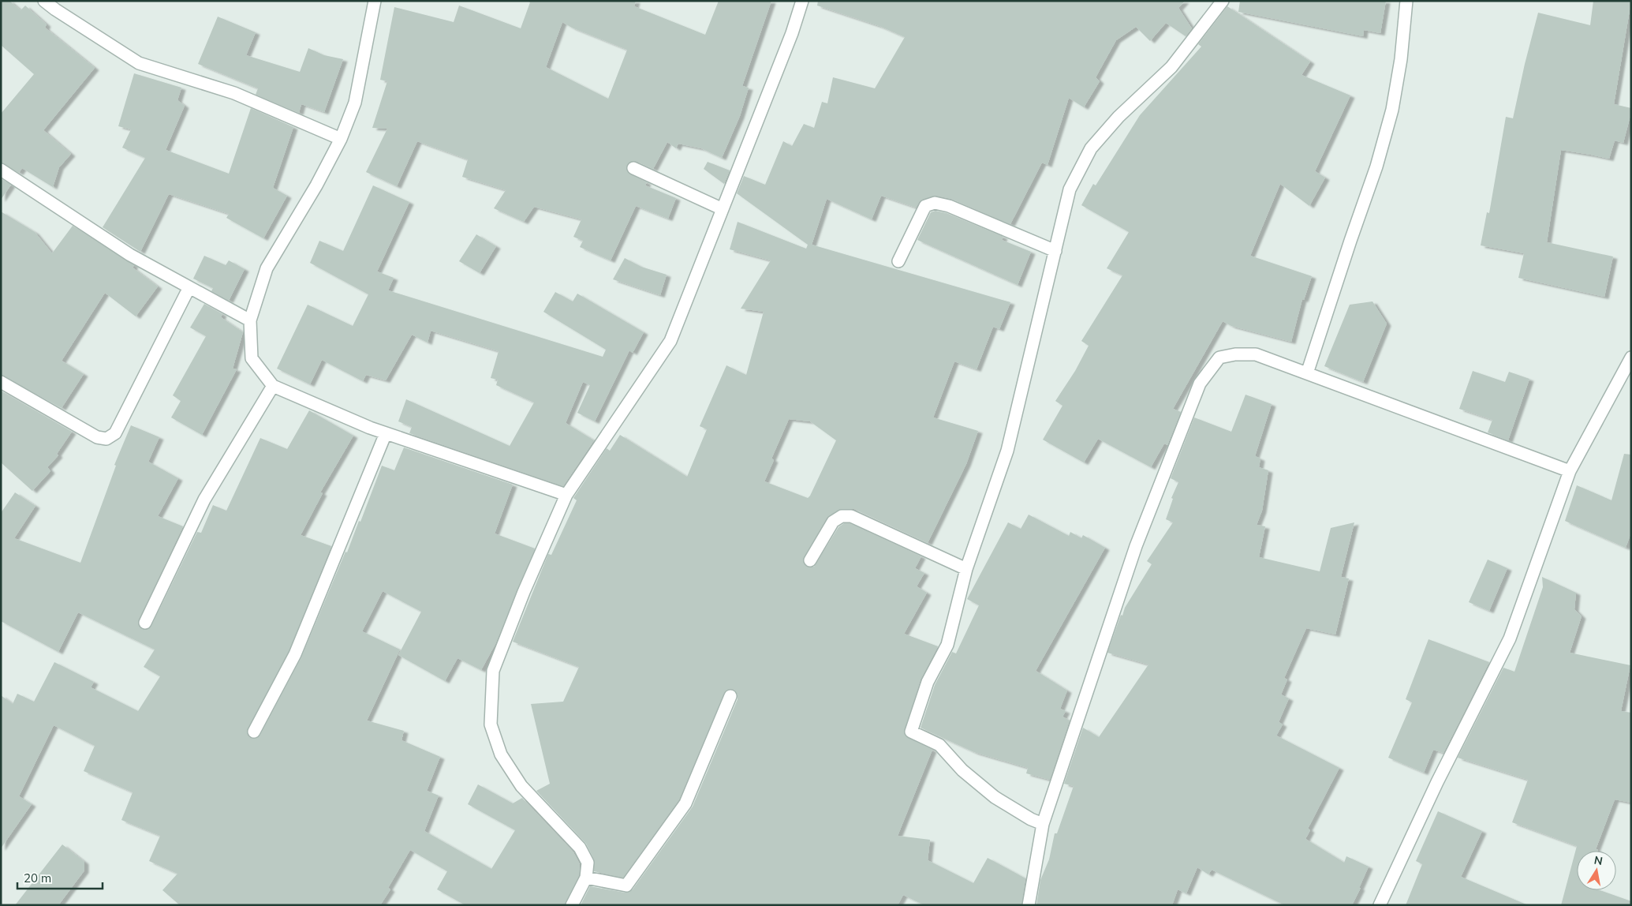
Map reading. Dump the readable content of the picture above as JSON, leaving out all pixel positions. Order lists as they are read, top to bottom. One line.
{"scale_bar":"20 m","north":"top"}
